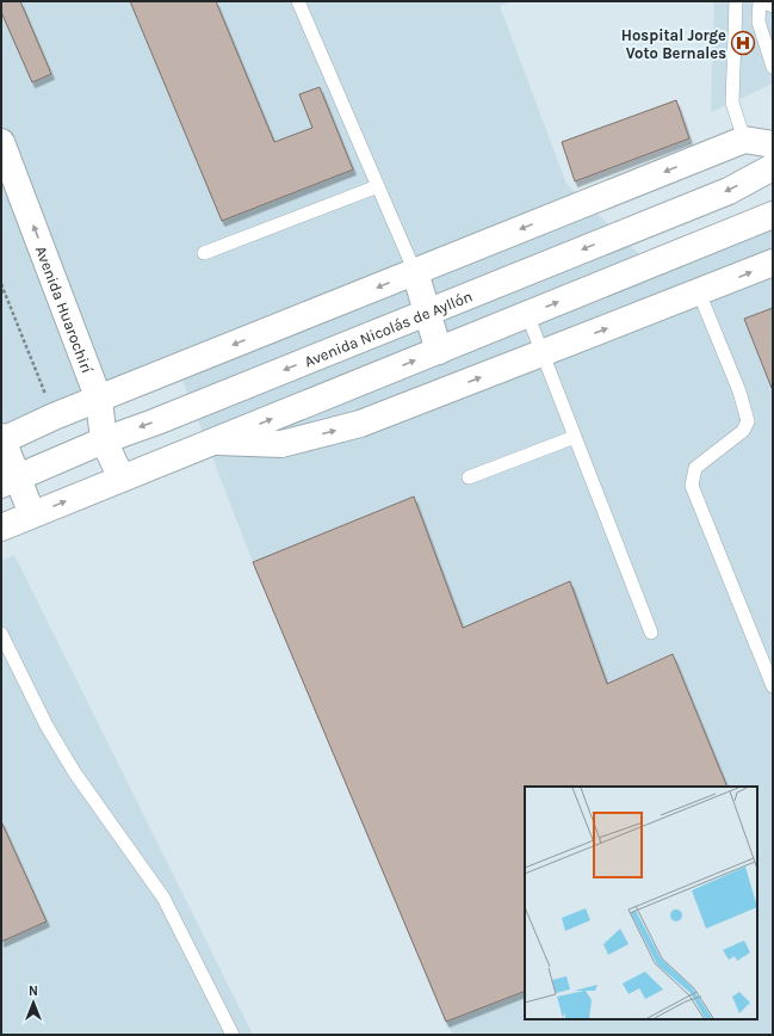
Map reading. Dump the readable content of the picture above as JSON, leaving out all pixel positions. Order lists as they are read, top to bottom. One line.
{"streets":{"main road":["Avenida Huarochirí","Avenida Nicolás de Ayllón"]},"crossings":[["Avenida Huarochirí","Avenida Nicolás de Ayllón"]],"one_way":["Avenida Huarochirí"],"places":{"hospital":["Hospital Jorge Voto Bernales"]},"north":"top"}
